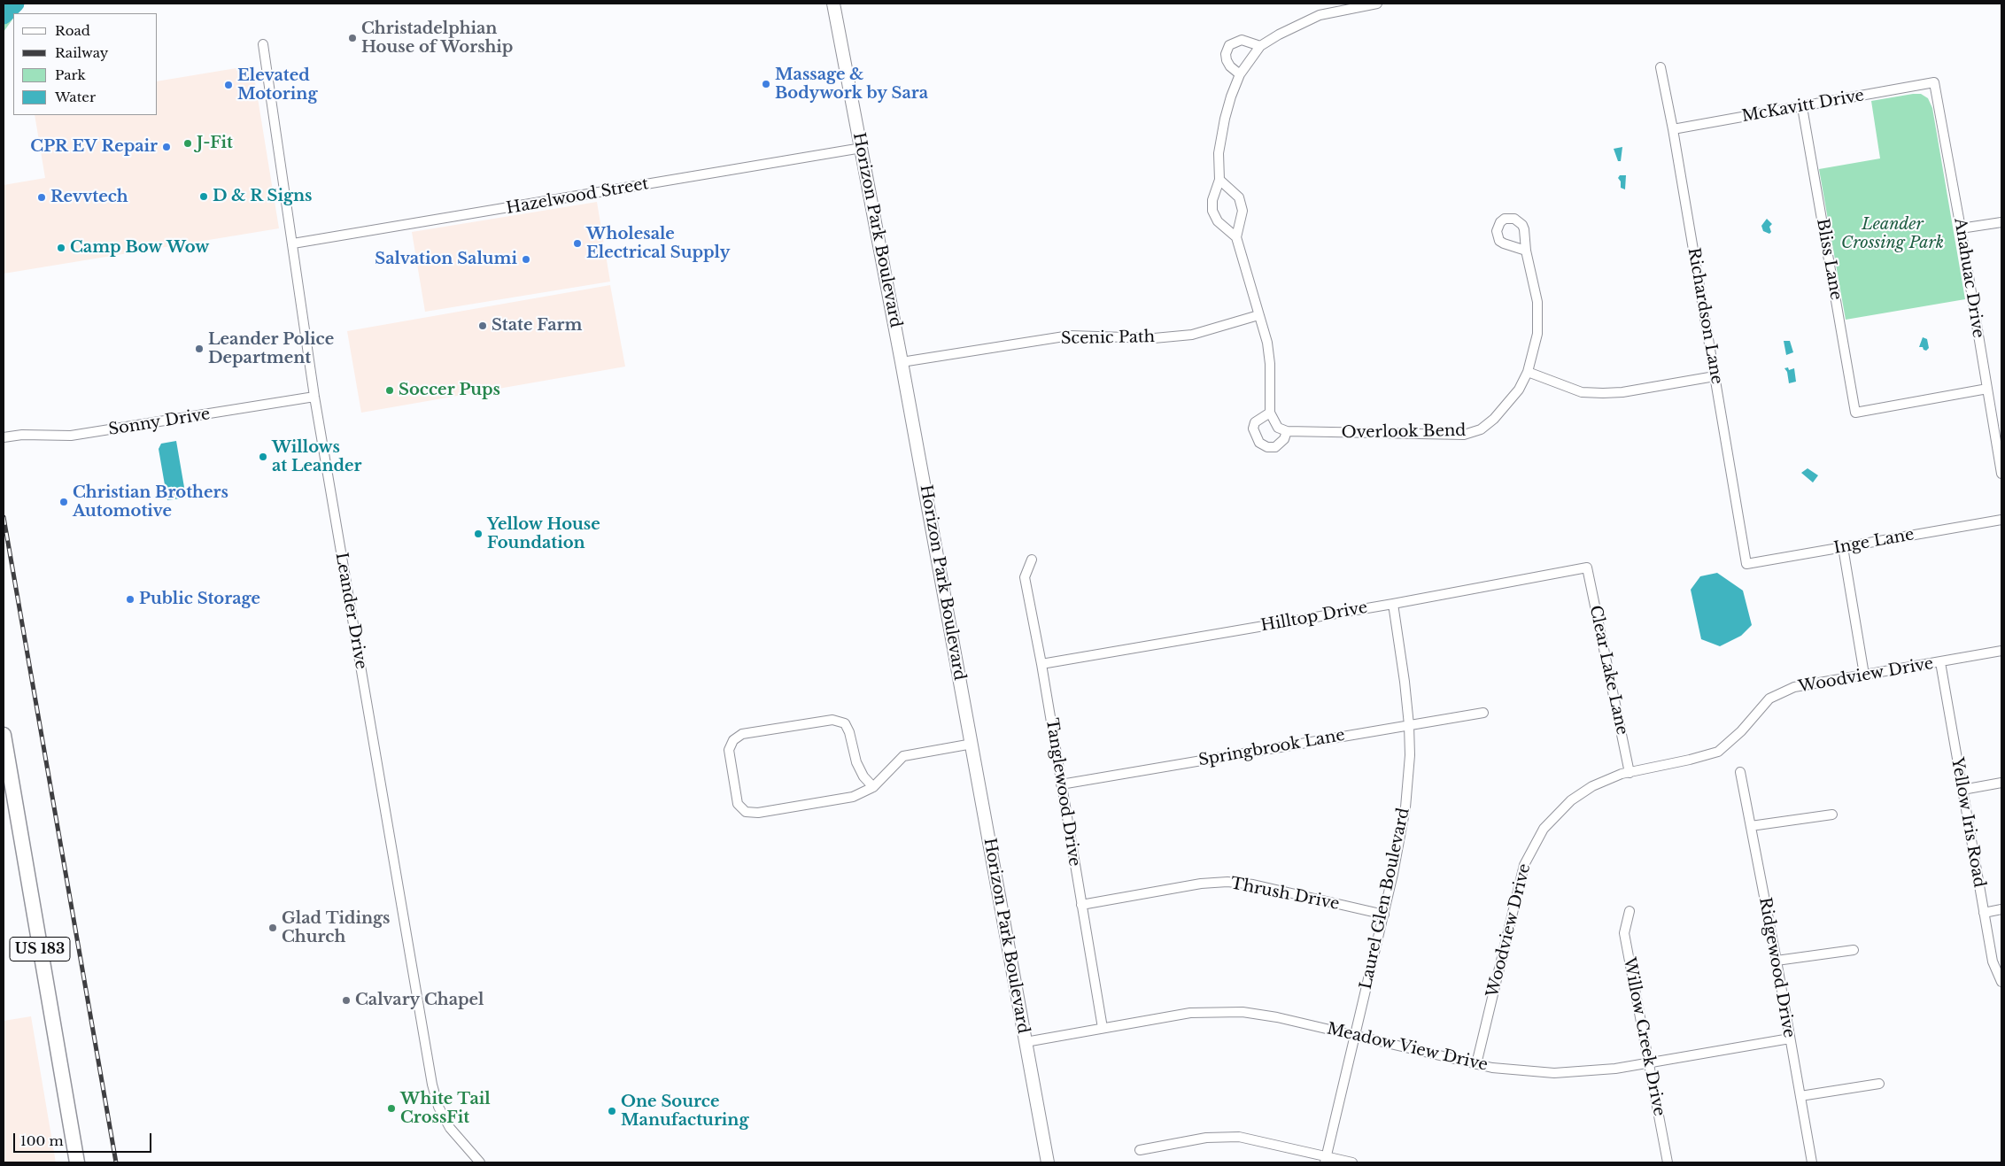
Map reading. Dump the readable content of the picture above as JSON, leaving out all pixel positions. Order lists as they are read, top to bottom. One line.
{"streets":{"main road":["US 183"],"street":["McKavitt Drive","Hazelwood Street","Horizon Park Boulevard","Bliss Lane","Anahuac Drive","Richardson Lane","Scenic Path","Sonny Drive","Overlook Bend","Inge Lane","Leander Drive","Hilltop Drive","Clear Lake Lane","Woodview Drive","Springbrook Lane","Tanglewood Drive","Yellow Iris Road","Thrush Drive","Laurel Glen Boulevard","Ridgewood Drive","Willow Creek Drive","Meadow View Drive"]},"crossings":[["McKavitt Drive","Bliss Lane"],["McKavitt Drive","Anahuac Drive"],["McKavitt Drive","Richardson Lane"],["Hazelwood Street","Horizon Park Boulevard"],["Hazelwood Street","Leander Drive"],["Horizon Park Boulevard","Scenic Path"],["Horizon Park Boulevard","Meadow View Drive"],["Bliss Lane","Anahuac Drive"],["Richardson Lane","Inge Lane"],["Sonny Drive","Leander Drive"],["Hilltop Drive","Clear Lake Lane"],["Hilltop Drive","Tanglewood Drive"],["Hilltop Drive","Laurel Glen Boulevard"],["Clear Lake Lane","Woodview Drive"],["Woodview Drive","Yellow Iris Road"],["Woodview Drive","Meadow View Drive"],["Springbrook Lane","Tanglewood Drive"],["Springbrook Lane","Laurel Glen Boulevard"],["Tanglewood Drive","Thrush Drive"],["Tanglewood Drive","Meadow View Drive"],["Thrush Drive","Laurel Glen Boulevard"],["Laurel Glen Boulevard","Meadow View Drive"],["Ridgewood Drive","Meadow View Drive"],["Willow Creek Drive","Meadow View Drive"]],"parks":["Leander Crossing Park"],"places":["Christadelphian House of Worship","Massage & Bodywork by Sara","Elevated Motoring","J-Fit","CPR EV Repair","D & R Signs","Revvtech","Wholesale Electrical Supply","Camp Bow Wow","Salvation Salumi","State Farm","Leander Police Department","Soccer Pups","Willows at Leander","Christian Brothers Automotive","Yellow House Foundation","Public Storage","Glad Tidings Church","Calvary Chapel","White Tail CrossFit","One Source Manufacturing"],"legend":["Road","Railway","Park","Water"],"scale_bar":"100 m"}
